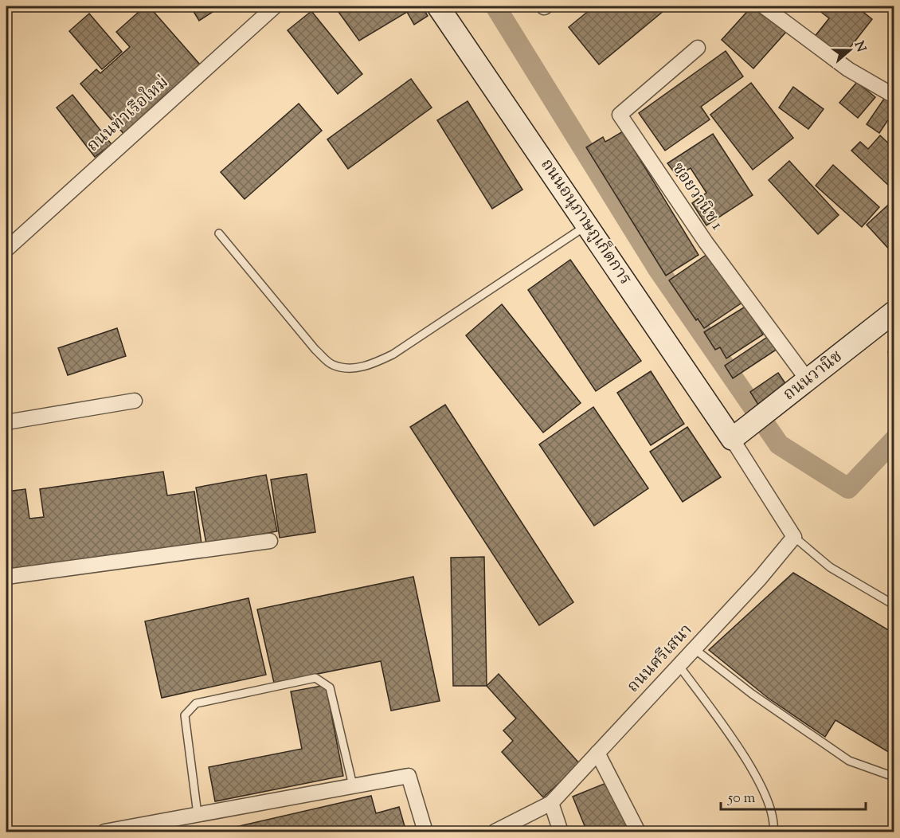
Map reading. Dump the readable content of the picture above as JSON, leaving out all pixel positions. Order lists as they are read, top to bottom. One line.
{"streets":{"street":["ถนนท่าเรือใหม่","ซอยวานิช 1","ถนนอนุภาษภูเก็ตการ","ถนนวานิช","ถนนศรีเสนา"]},"crossings":[["ซอยวานิช 1","ถนนวานิช"],["ถนนอนุภาษภูเก็ตการ","ถนนวานิช"]],"scale_bar":"50 m","north":"right"}
